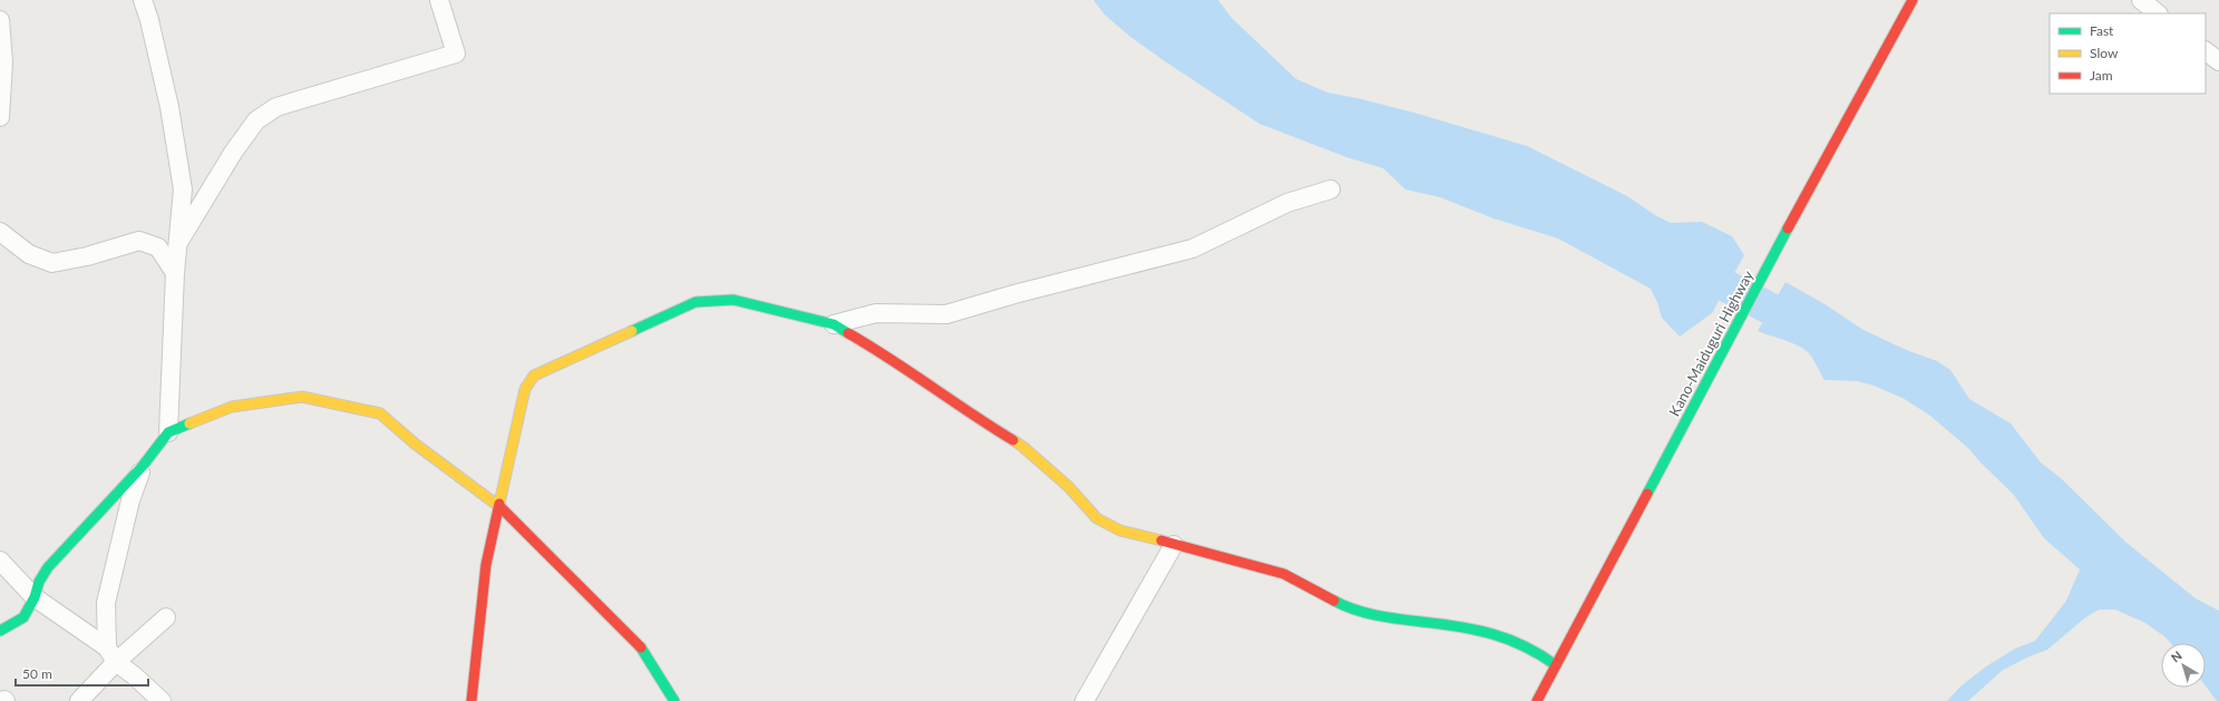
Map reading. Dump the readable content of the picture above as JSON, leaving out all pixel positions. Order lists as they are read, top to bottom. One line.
{"streets":{"main road":["Kano-Maiduguri Highway"]},"legend":["Fast","Slow","Jam"],"scale_bar":"50 m","north":"top left"}
